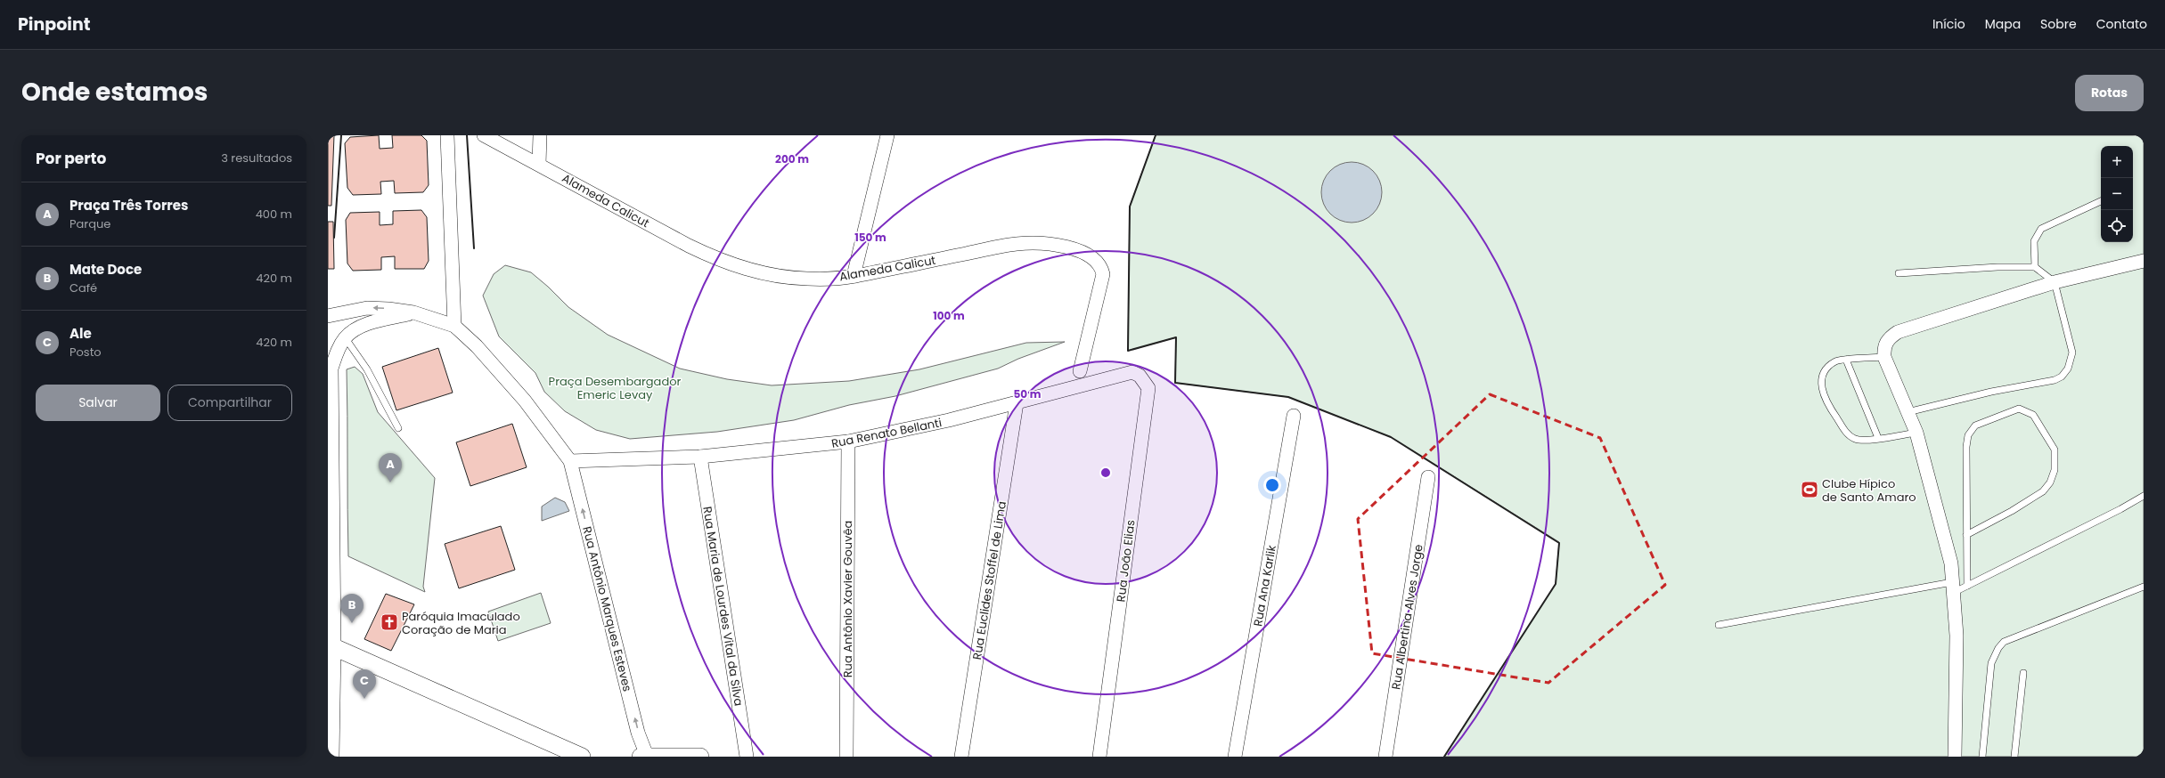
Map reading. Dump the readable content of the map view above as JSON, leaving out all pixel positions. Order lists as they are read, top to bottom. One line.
{"streets":{"street":["Alameda Calicut","Rua Renato Bellanti","Rua João Elias","Rua Euclides Stoffel de Lima","Rua Ana Karlik","Rua Antônio Xavier Gouvêa","Rua Maria de Lourdes Vital da Silva","Rua Antônio Marques Esteves","Rua Albertina Alves Jorge"]},"crossings":[["Rua Renato Bellanti","Rua João Elias"],["Rua Renato Bellanti","Rua Euclides Stoffel de Lima"],["Rua Renato Bellanti","Rua Antônio Xavier Gouvêa"],["Rua Renato Bellanti","Rua Maria de Lourdes Vital da Silva"],["Rua Renato Bellanti","Rua Antônio Marques Esteves"]],"one_way":["Rua Antônio Marques Esteves"],"parks":["Praça Desembargador Emeric Levay"],"places":{"sports":["Clube Hípico de Santo Amaro"],"church":["Paróquia Imaculado Coração de Maria"]},"page":{"header":"Pinpoint","nav":["Início","Mapa","Sobre","Contato"],"title":"Onde estamos","buttons":["Rotas",["Salvar","Compartilhar"]],"heading":["Por perto","3 resultados"],"map_buttons":["+","−"],"list":[{"mark":"A","name":"Praça Três Torres","note":"Parque","value":"400 m"},{"mark":"B","name":"Mate Doce","note":"Café","value":"420 m"},{"mark":"C","name":"Ale","note":"Posto","value":"420 m"}],"pins":["A","B","C"]},"rings":["200 m","150 m","100 m","50 m"]}
